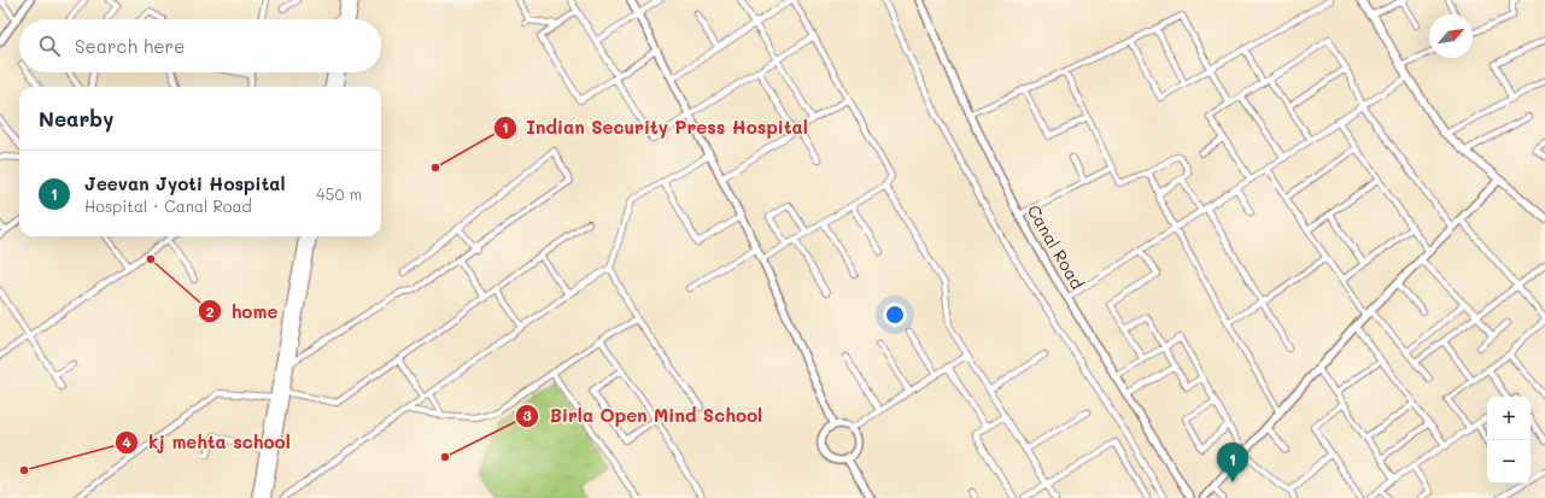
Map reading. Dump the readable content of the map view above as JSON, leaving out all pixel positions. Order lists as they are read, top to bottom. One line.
{"streets":{"street":["Canal Road"]},"places":["Indian Security Press Hospital","home","Birla Open Mind School","kj mehta school"],"north":"top right","page":{"search":"Search here","heading":"Nearby","list":[{"mark":"1","name":"Jeevan Jyoti Hospital","note":"Hospital · Canal Road","value":"450 m"}],"map_buttons":["+","−"],"pins":"1"}}
